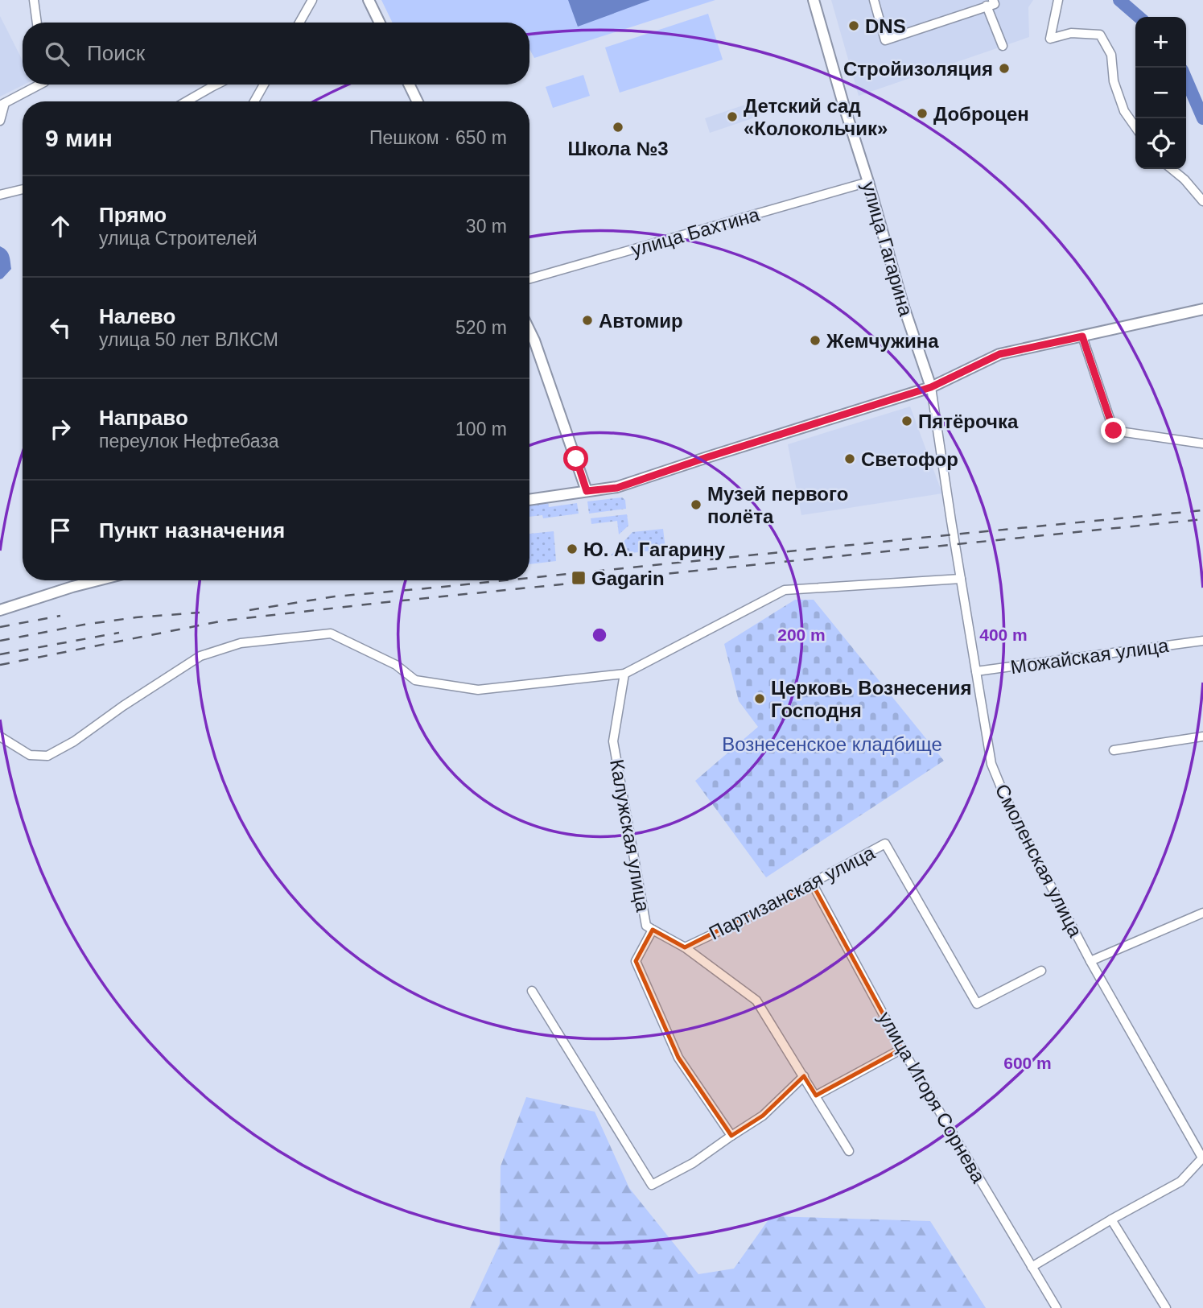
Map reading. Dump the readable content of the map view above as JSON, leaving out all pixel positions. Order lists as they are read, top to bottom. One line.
{"streets":{"main road":["улица Гагарина"],"street":["улица Бахтина","Можайская улица","Калужская улица","Смоленская улица","Партизанская улица","улица Игоря Сорнева"]},"crossings":[["улица Бахтина","улица Гагарина"],["улица Гагарина","Смоленская улица"],["Можайская улица","Смоленская улица"],["Калужская улица","Партизанская улица"],["Партизанская улица","улица Игоря Сорнева"]],"parks":["Вознесенское кладбище"],"places":{"other":["DNS","Стройизоляция","Доброцен","Детский сад «Колокольчик»","Школа №3","Автомир","Жемчужина","Пятёрочка","Светофор","Музей первого полёта","Ю. А. Гагарину","Церковь Вознесения Господня"],"transit":["Gagarin"]},"page":{"map_buttons":["+","−"],"search":"Поиск","heading":["9 мин","Пешком · 650 m"],"list":[["Прямо","улица Строителей","30 m"],["Налево","улица 50 лет ВЛКСМ","520 m"],["Направо","переулок Нефтебаза","100 m"],"Пункт назначения"]},"rings":["200 m","400 m","600 m"]}
